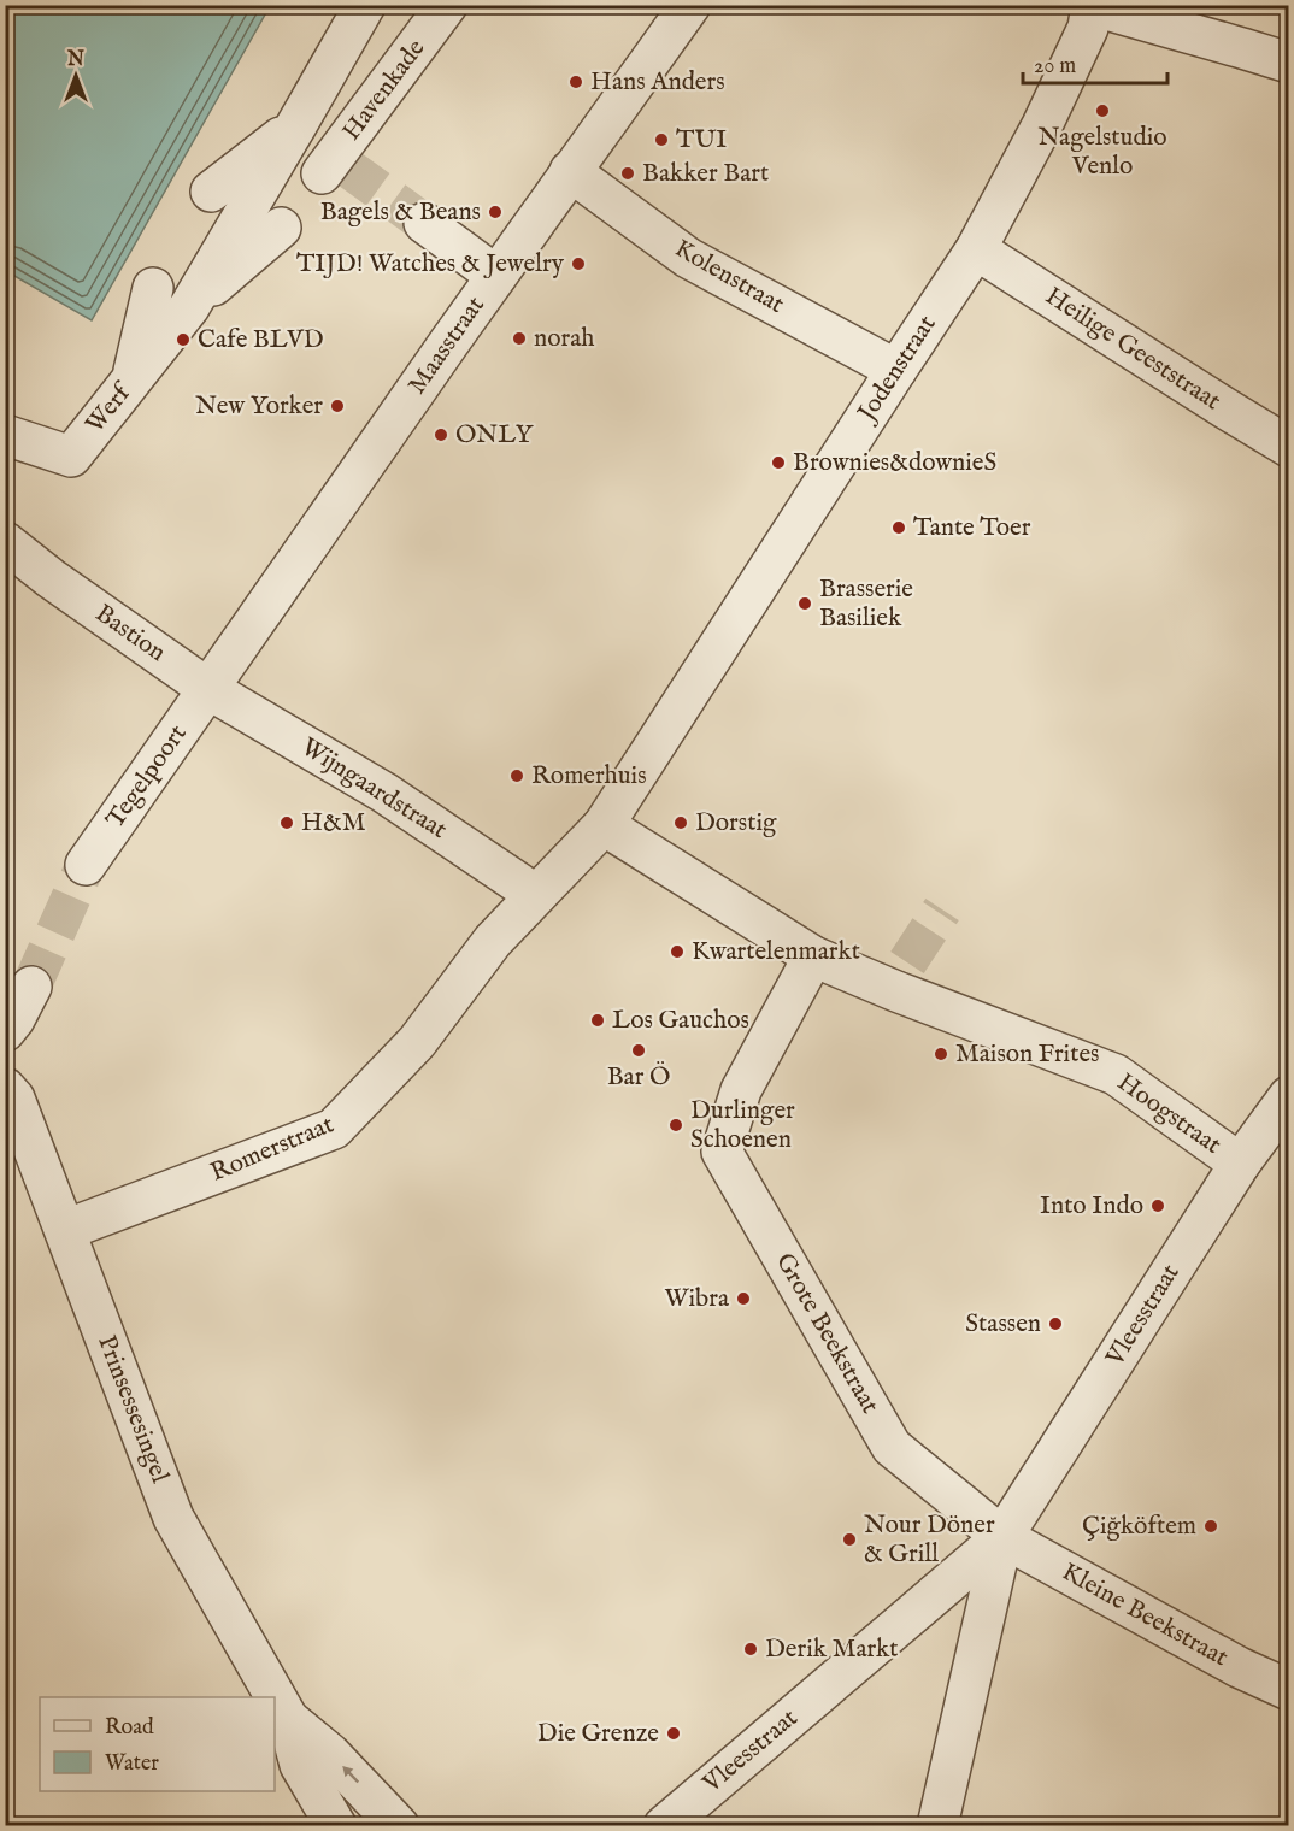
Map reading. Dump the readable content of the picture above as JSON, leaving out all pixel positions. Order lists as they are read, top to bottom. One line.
{"streets":{"street":["Havenkade","Kolenstraat","Maasstraat","Heilige Geeststraat","Jodenstraat","Werf","Bastion","Tegelpoort","Wijngaardstraat","Hoogstraat","Romerstraat","Vleesstraat","Grote Beekstraat","Prinsessesingel","Kleine Beekstraat"]},"crossings":[["Kolenstraat","Maasstraat"],["Kolenstraat","Jodenstraat"],["Maasstraat","Bastion"],["Maasstraat","Tegelpoort"],["Maasstraat","Wijngaardstraat"],["Heilige Geeststraat","Jodenstraat"],["Bastion","Tegelpoort"],["Bastion","Wijngaardstraat"],["Tegelpoort","Wijngaardstraat"],["Wijngaardstraat","Romerstraat"],["Hoogstraat","Vleesstraat"],["Hoogstraat","Grote Beekstraat"],["Romerstraat","Prinsessesingel"],["Vleesstraat","Grote Beekstraat"],["Vleesstraat","Kleine Beekstraat"],["Grote Beekstraat","Kleine Beekstraat"]],"places":["Hans Anders","Nagelstudio Venlo","TUI","Bakker Bart","Bagels & Beans","TIJD! Watches & Jewelry","norah","Cafe BLVD","New Yorker","ONLY","Brownies&downieS","Tante Toer","Brasserie Basiliek","Romerhuis","H&M","Dorstig","Kwartelenmarkt","Los Gauchos","Bar Ö","Maison Frites","Durlinger Schoenen","Into Indo","Wibra","Stassen","Çiğköftem","Nour Döner & Grill","Derik Markt","Die Grenze"],"legend":["Road","Water"],"scale_bar":"20 m","north":"top"}
